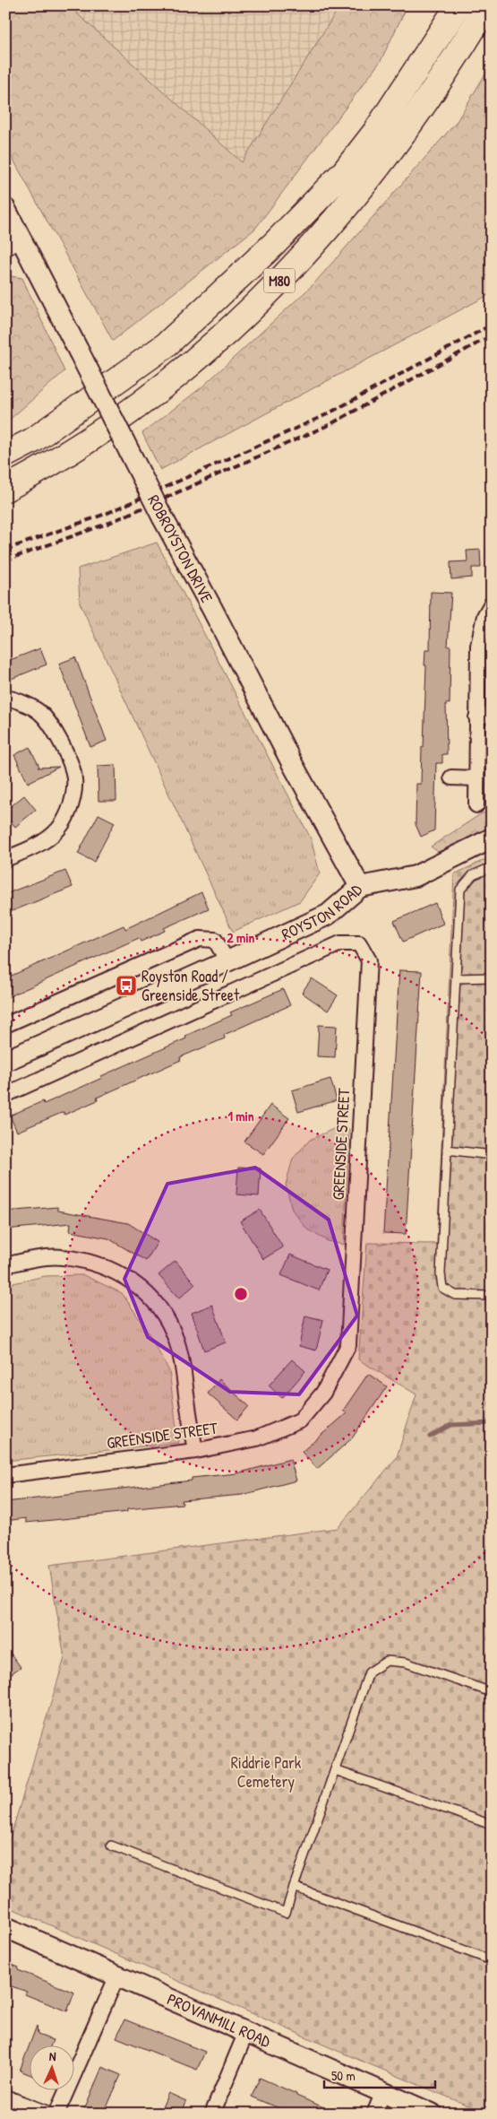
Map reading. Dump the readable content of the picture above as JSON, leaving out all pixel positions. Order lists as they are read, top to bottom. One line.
{"streets":{"highway":["M80"],"main road":["ROBROYSTON DRIVE","ROYSTON ROAD","PROVANMILL ROAD"],"street":["GREENSIDE STREET"]},"crossings":[["ROBROYSTON DRIVE","ROYSTON ROAD"]],"parks":["Riddrie Park Cemetery"],"places":{"bus stop":["Royston Road / Greenside Street"]},"scale_bar":"50 m","north":"top","rings":["2 min","1 min"]}
